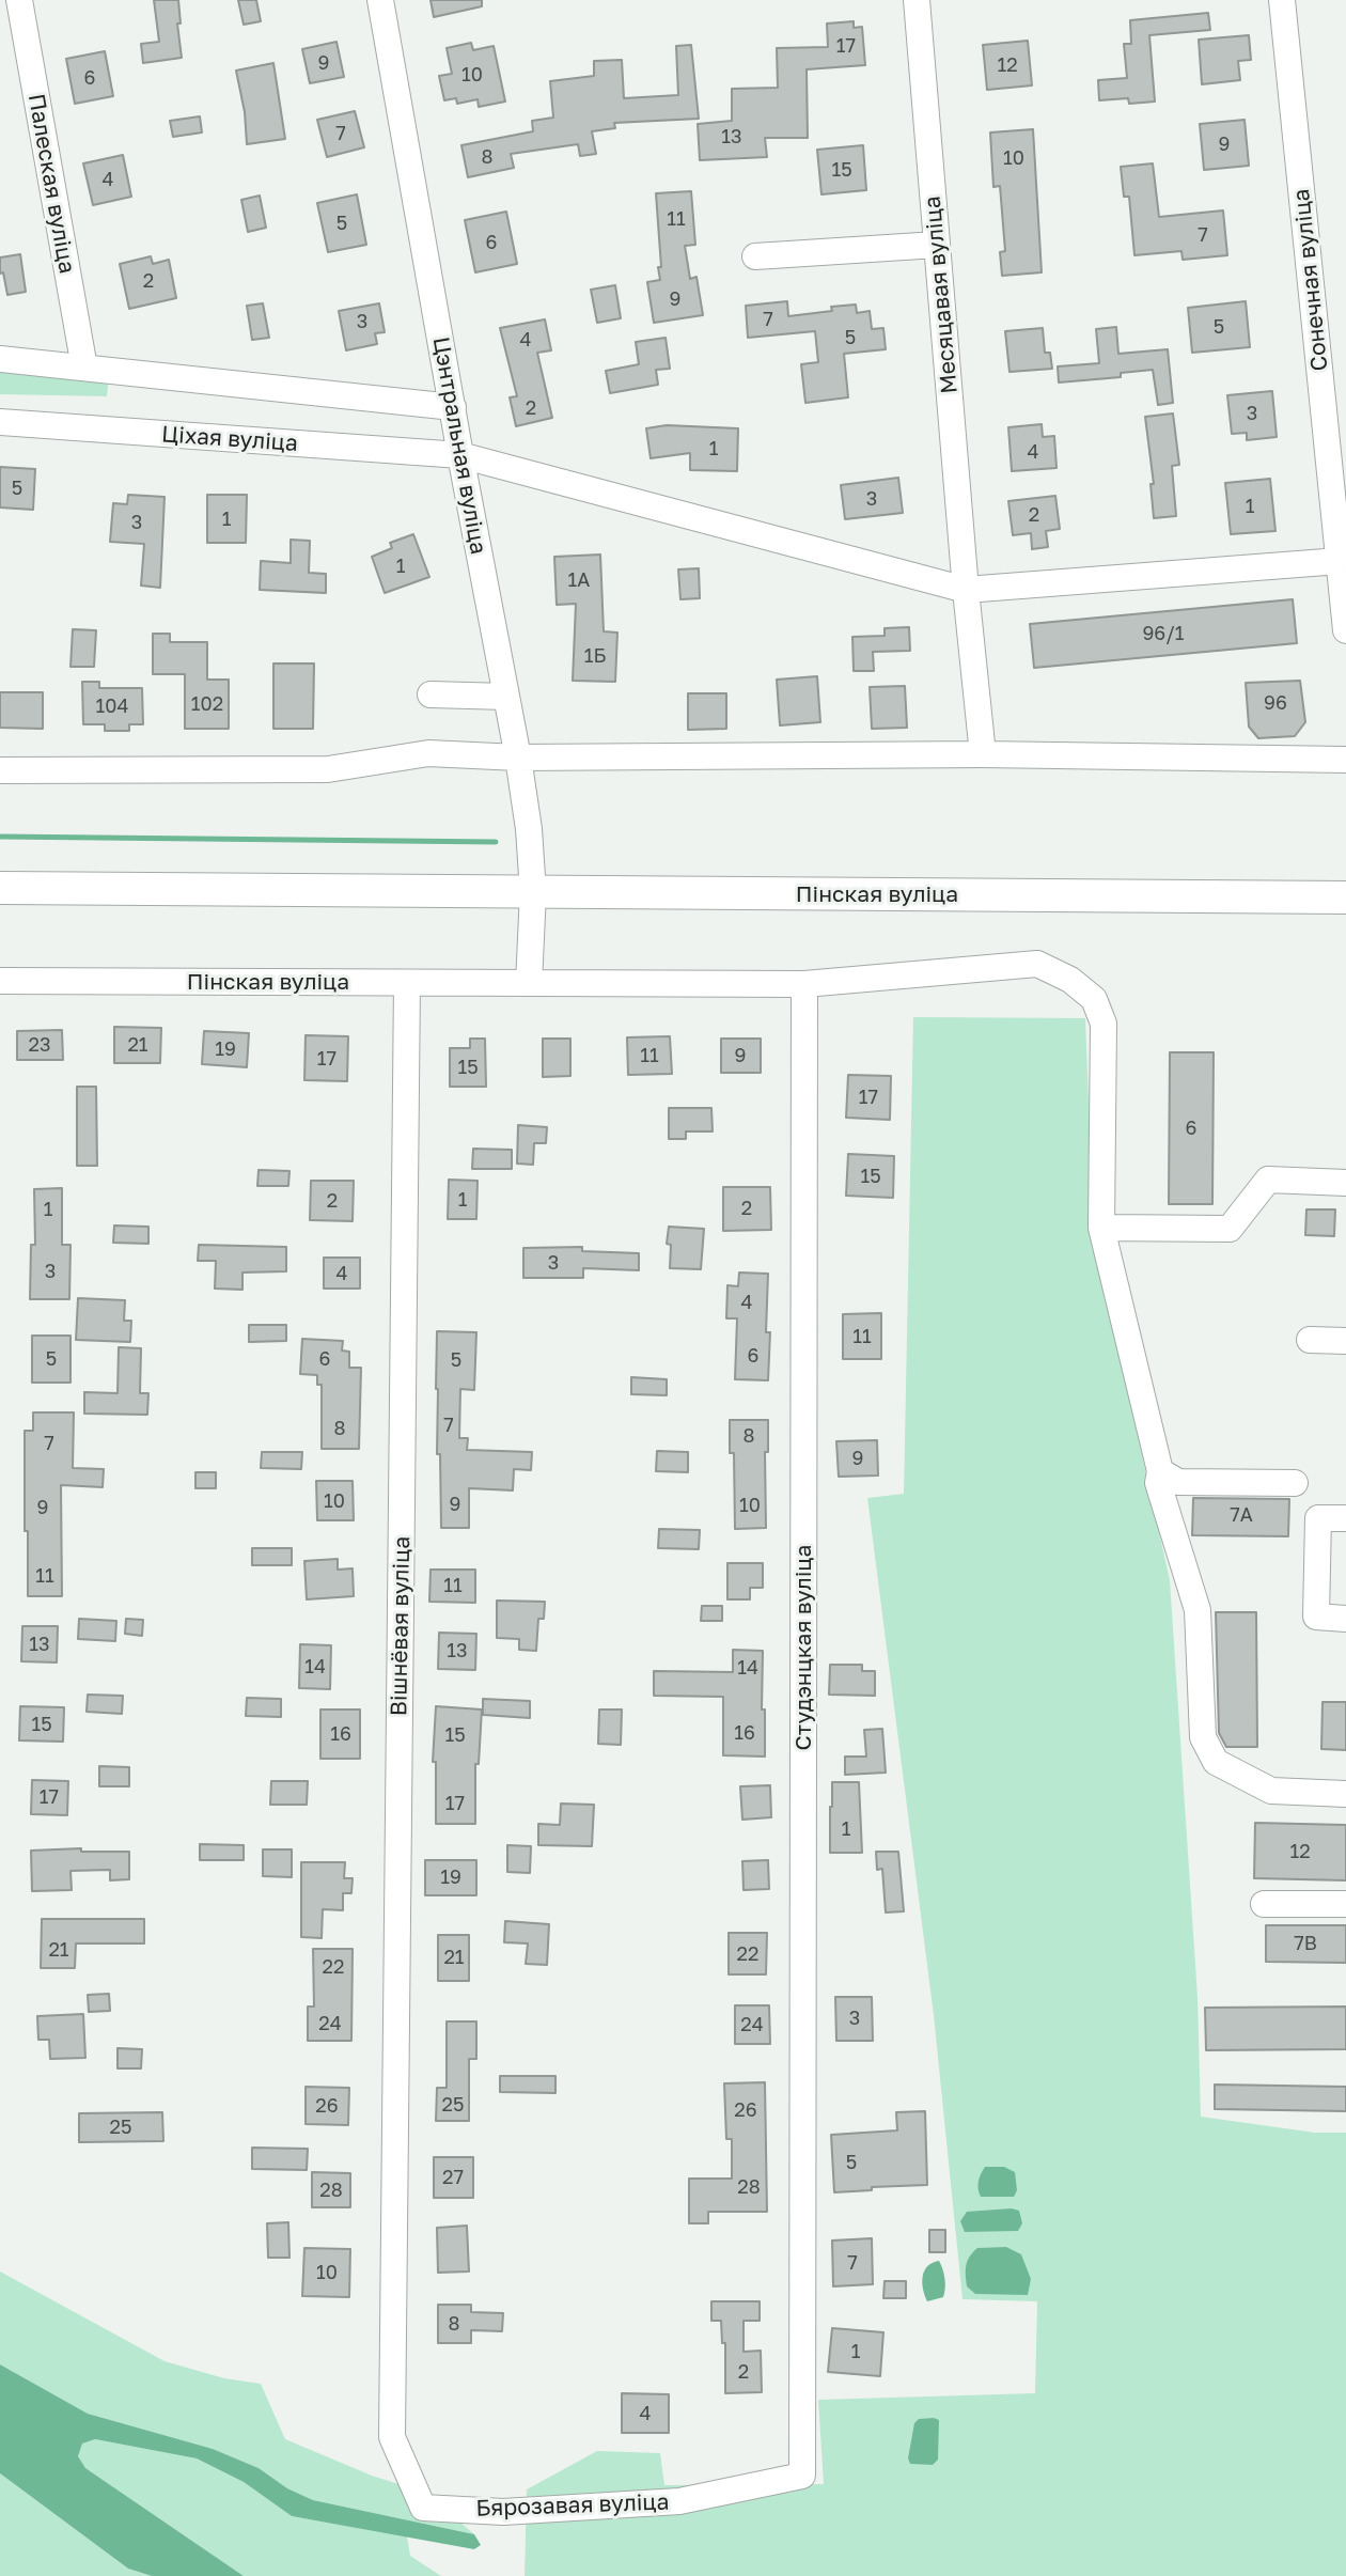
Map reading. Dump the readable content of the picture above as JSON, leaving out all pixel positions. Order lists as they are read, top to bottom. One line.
{"streets":{"main road":["Пінская вуліца"],"street":["Палеская вуліца","Сонечная вуліца","Месяцавая вуліца","Ціхая вуліца","Цэнтральная вуліца","Вішнёвая вуліца","Студэнцкая вуліца","Бярозавая вуліца"]},"crossings":[["Сонечная вуліца","Ціхая вуліца"],["Месяцавая вуліца","Ціхая вуліца"],["Ціхая вуліца","Цэнтральная вуліца"],["Цэнтральная вуліца","Пінская вуліца"],["Пінская вуліца","Вішнёвая вуліца"],["Пінская вуліца","Студэнцкая вуліца"],["Вішнёвая вуліца","Бярозавая вуліца"],["Студэнцкая вуліца","Бярозавая вуліца"]],"house_numbers":["17","9","12","10","6","7","13","9","8","10","15","4","11","5","7","6","2","9","7","3","5","5","4","2","3","1","4","5","3","1","2","1","3","1","1А","96/1","1Б","96","102","104","23","21","19","11","9","17","15","17","6","15","1","2","2","1","3","3","4","4","11","6","5","6","5","7","8","8","7","9","10","9","10","9","7А","11","11","13","13","14","14","15","16","16","15","17","17","1","12","19","7В","21","22","21","22","3","24","24","25","26","26","25","5","27","28","28","7","10","8","1","2","4"]}
